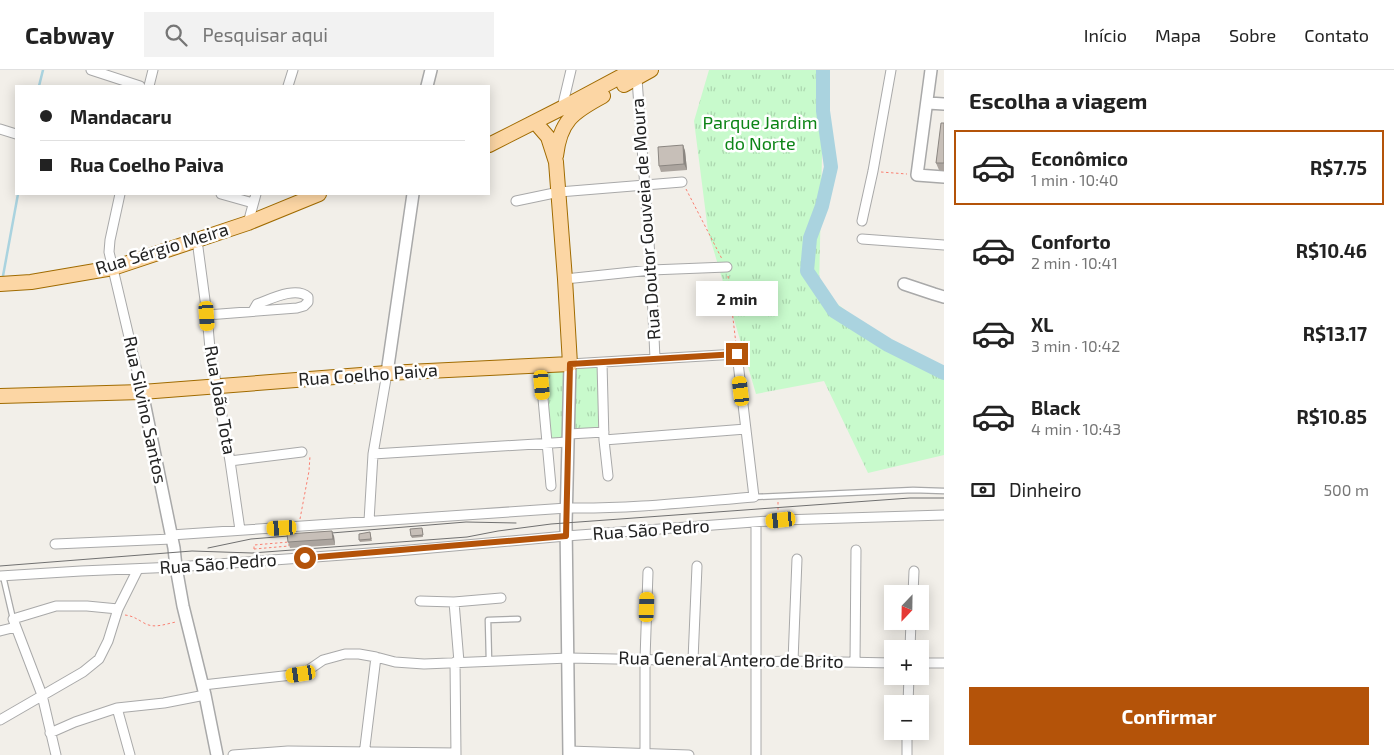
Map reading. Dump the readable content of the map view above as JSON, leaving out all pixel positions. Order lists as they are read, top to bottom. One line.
{"streets":{"main road":["Rua Sérgio Meira","Rua Coelho Paiva"],"street":["Rua Doutor Gouveia de Moura","Rua João Tota","Rua Silvino Santos","Rua São Pedro","Rua General Antero de Brito"]},"crossings":[["Rua Doutor Gouveia de Moura","Rua Coelho Paiva"],["Rua Sérgio Meira","Rua João Tota"],["Rua Sérgio Meira","Rua Silvino Santos"],["Rua Coelho Paiva","Rua João Tota"],["Rua Coelho Paiva","Rua Silvino Santos"],["Rua João Tota","Rua São Pedro"],["Rua Silvino Santos","Rua São Pedro"],["Rua Silvino Santos","Rua General Antero de Brito"]],"parks":["Parque Jardim do Norte"],"north":"bottom","page":{"header":"Cabway","search":"Pesquisar aqui","nav":["Início","Mapa","Sobre","Contato"],"heading":"Escolha a viagem","banner":["Mandacaru","Rua Coelho Paiva"],"list":[{"name":"Econômico","note":"1 min · 10:40","value":"R$7.75"},{"name":"Conforto","note":"2 min · 10:41","value":"R$10.46"},{"name":"XL","note":"3 min · 10:42","value":"R$13.17"},{"name":"Black","note":"4 min · 10:43","value":"R$10.85"}],"bubble":"2 min","pay":["Dinheiro","500 m"],"map_buttons":["+","−"],"buttons":"Confirmar"}}
